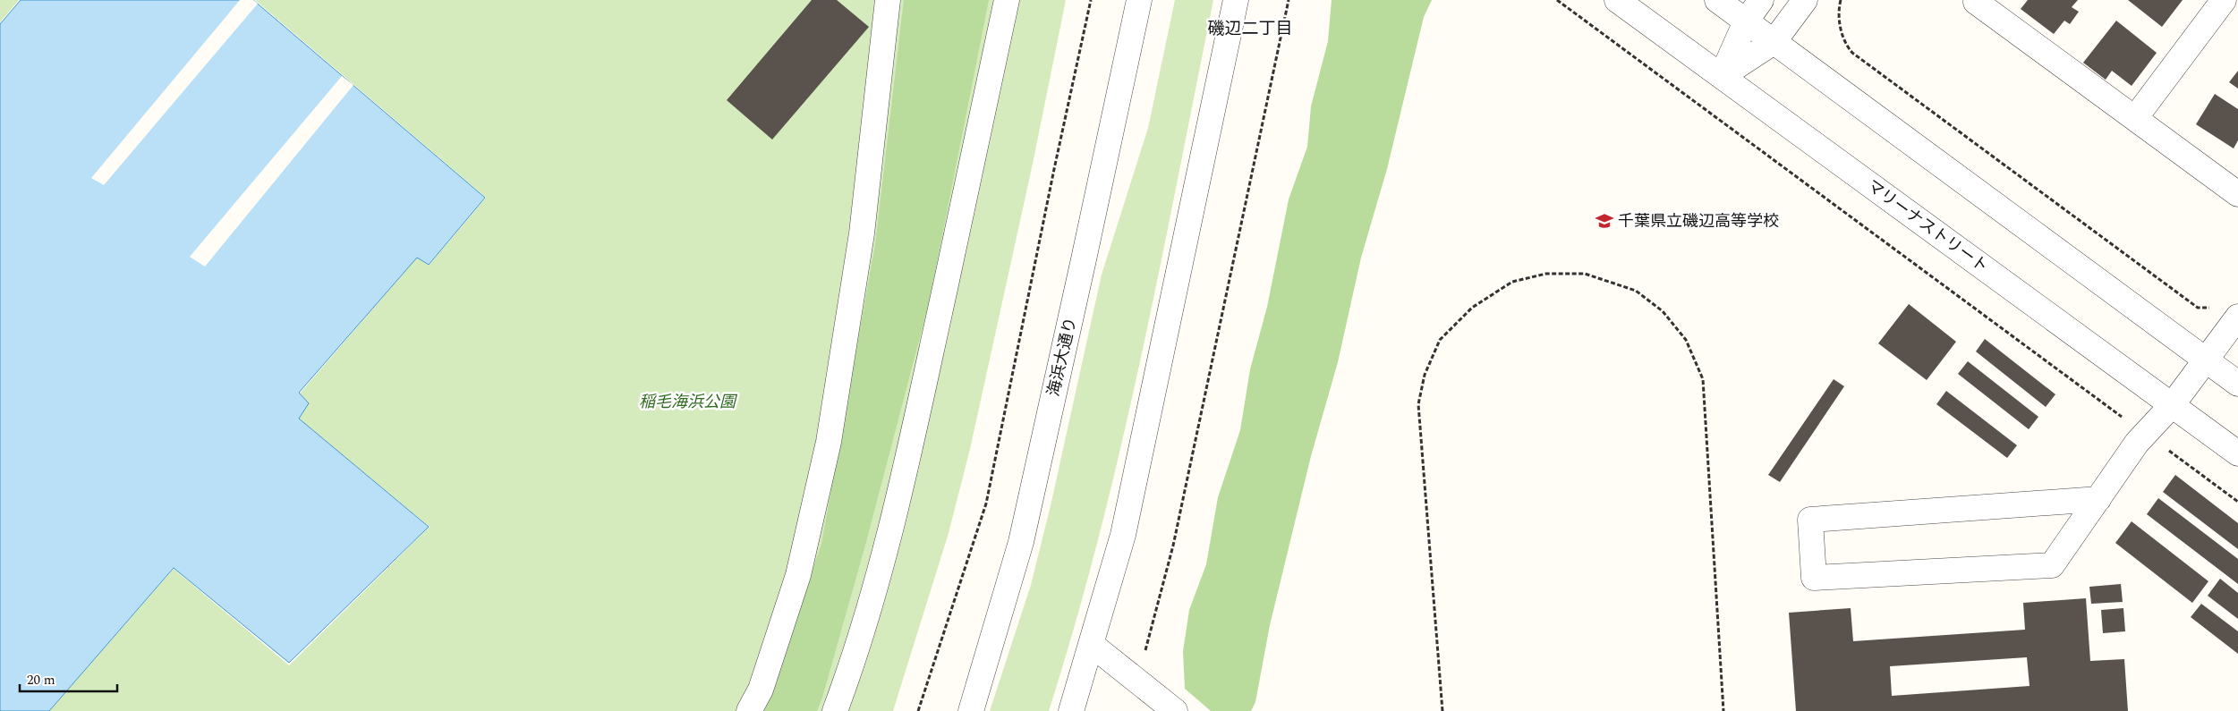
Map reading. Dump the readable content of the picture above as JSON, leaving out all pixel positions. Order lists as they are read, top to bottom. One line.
{"streets":{"street":["マリーナストリート","海浜大通り"]},"districts":["磯辺二丁目"],"parks":["稲毛海浜公園"],"places":{"school or university":["千葉県立磯辺高等学校"]},"scale_bar":"20 m"}
